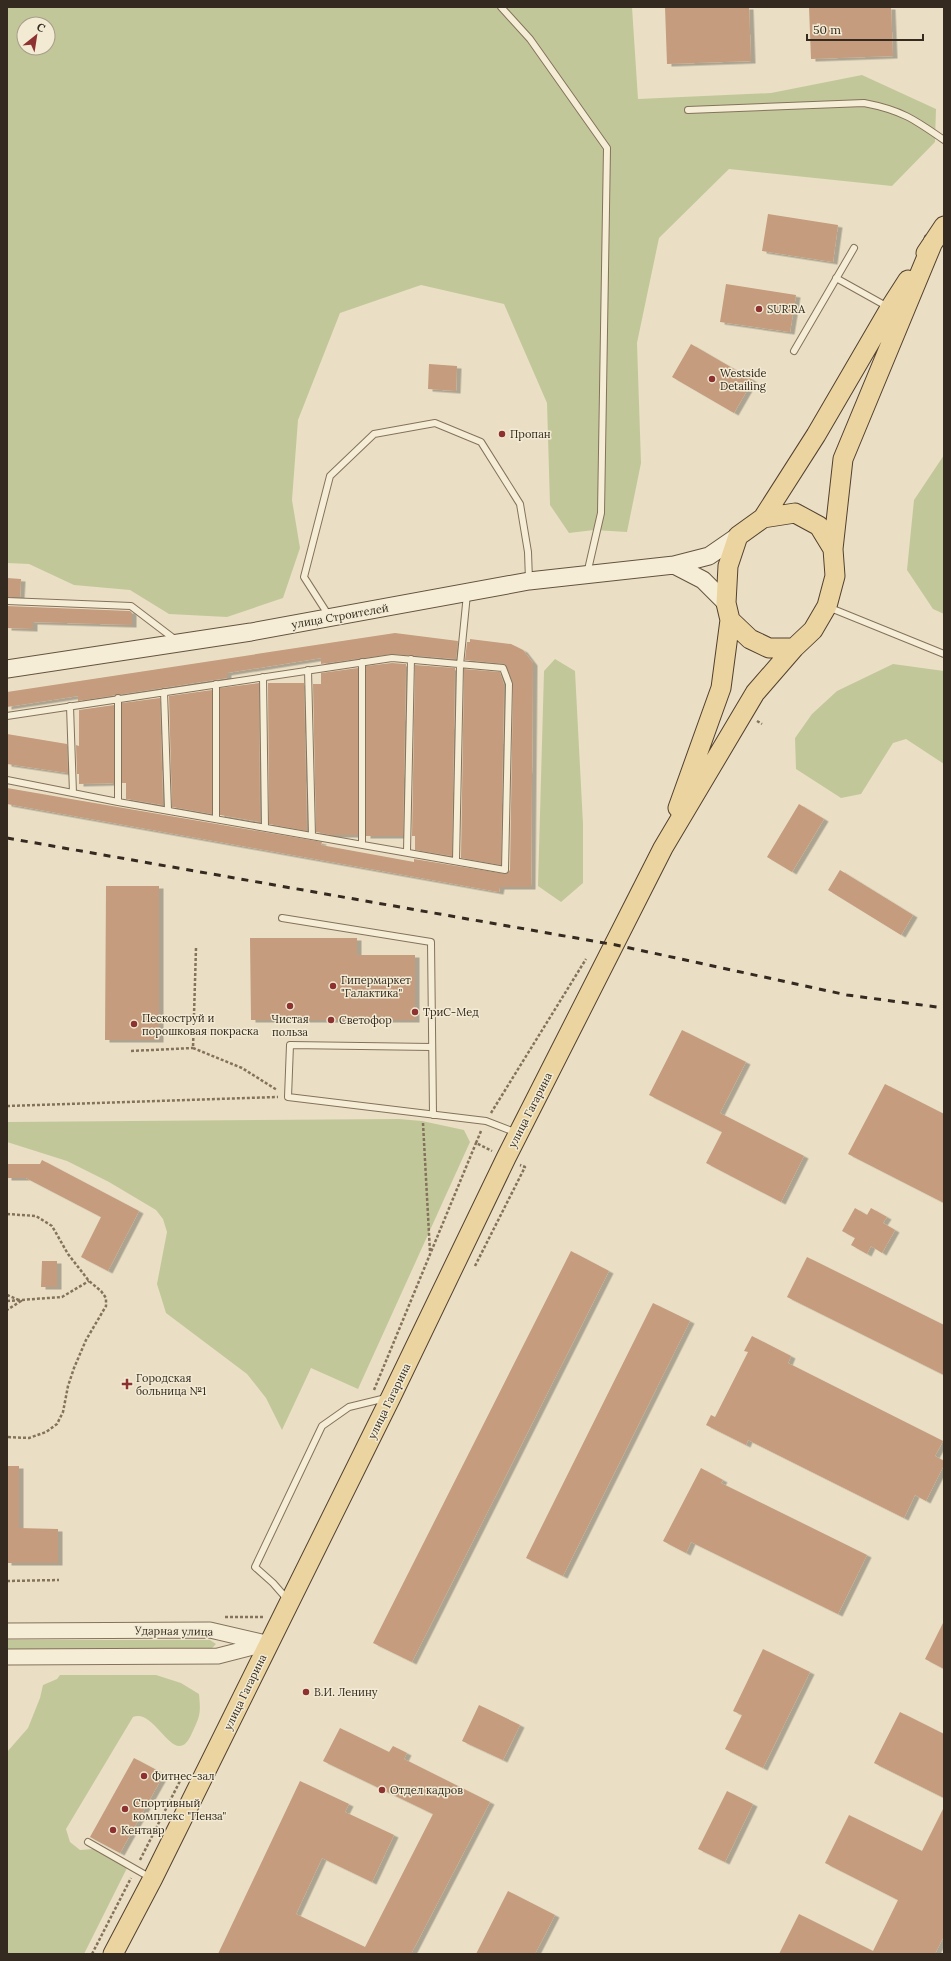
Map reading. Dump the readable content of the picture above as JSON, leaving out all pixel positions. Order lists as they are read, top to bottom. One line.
{"streets":{"main road":["улица Строителей","улица Гагарина"],"street":["Ударная улица"]},"crossings":[["улица Гагарина","Ударная улица"]],"places":{"other":["SUR'RA","Westside Detailing","Пропан","Гипермаркет \"Галактика\"","Чистая польза","ТриС-Мед","Светофор","Пескоструй и порошковая покраска","В.И. Ленину","Фитнес-зал","Отдел кадров","Спортивный комплекс \"Пенза\"","Кентавр"],"health":["Городская больница №1"]},"scale_bar":"50 m","north":"top right"}
